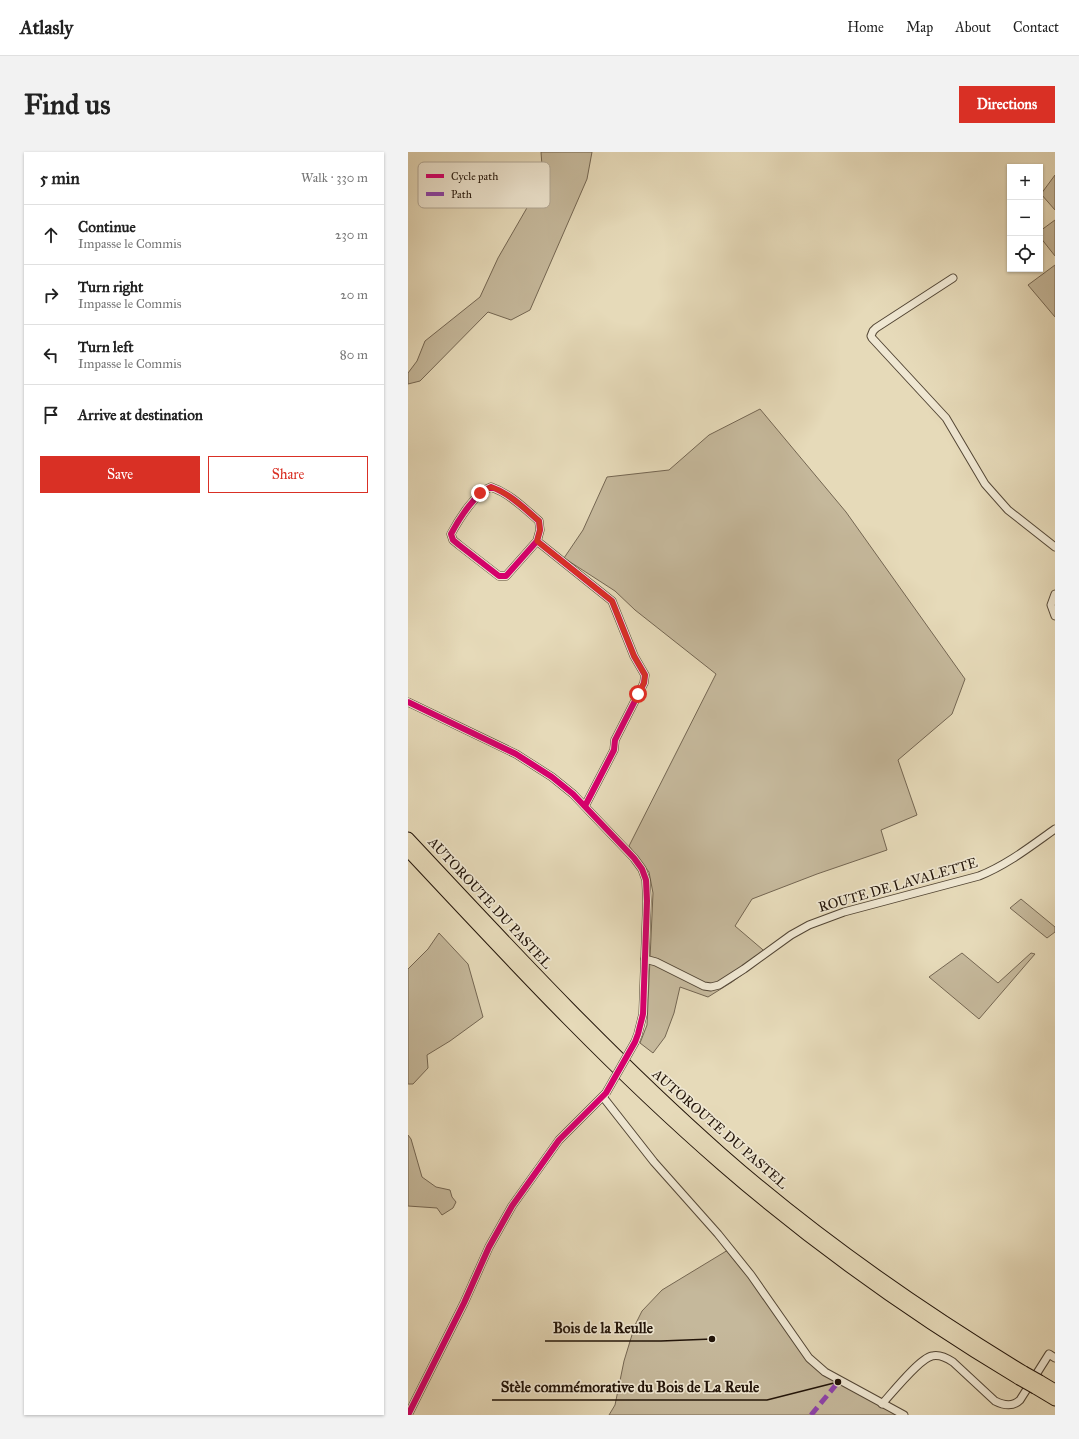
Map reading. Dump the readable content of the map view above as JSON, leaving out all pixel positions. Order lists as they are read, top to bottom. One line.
{"streets":{"highway":["AUTOROUTE DU PASTEL"],"street":["ROUTE DE LAVALETTE"]},"places":["Bois de la Reulle","Stèle commémorative du Bois de La Reule"],"legend":["Cycle path","Path"],"page":{"header":"Atlasly","nav":["Home","Map","About","Contact"],"buttons":["Directions",["Save","Share"]],"title":"Find us","heading":["5 min","Walk · 330 m"],"map_buttons":["+","−"],"list":[["Continue","Impasse le Commis","230 m"],["Turn right","Impasse le Commis","20 m"],["Turn left","Impasse le Commis","80 m"],"Arrive at destination"]}}
